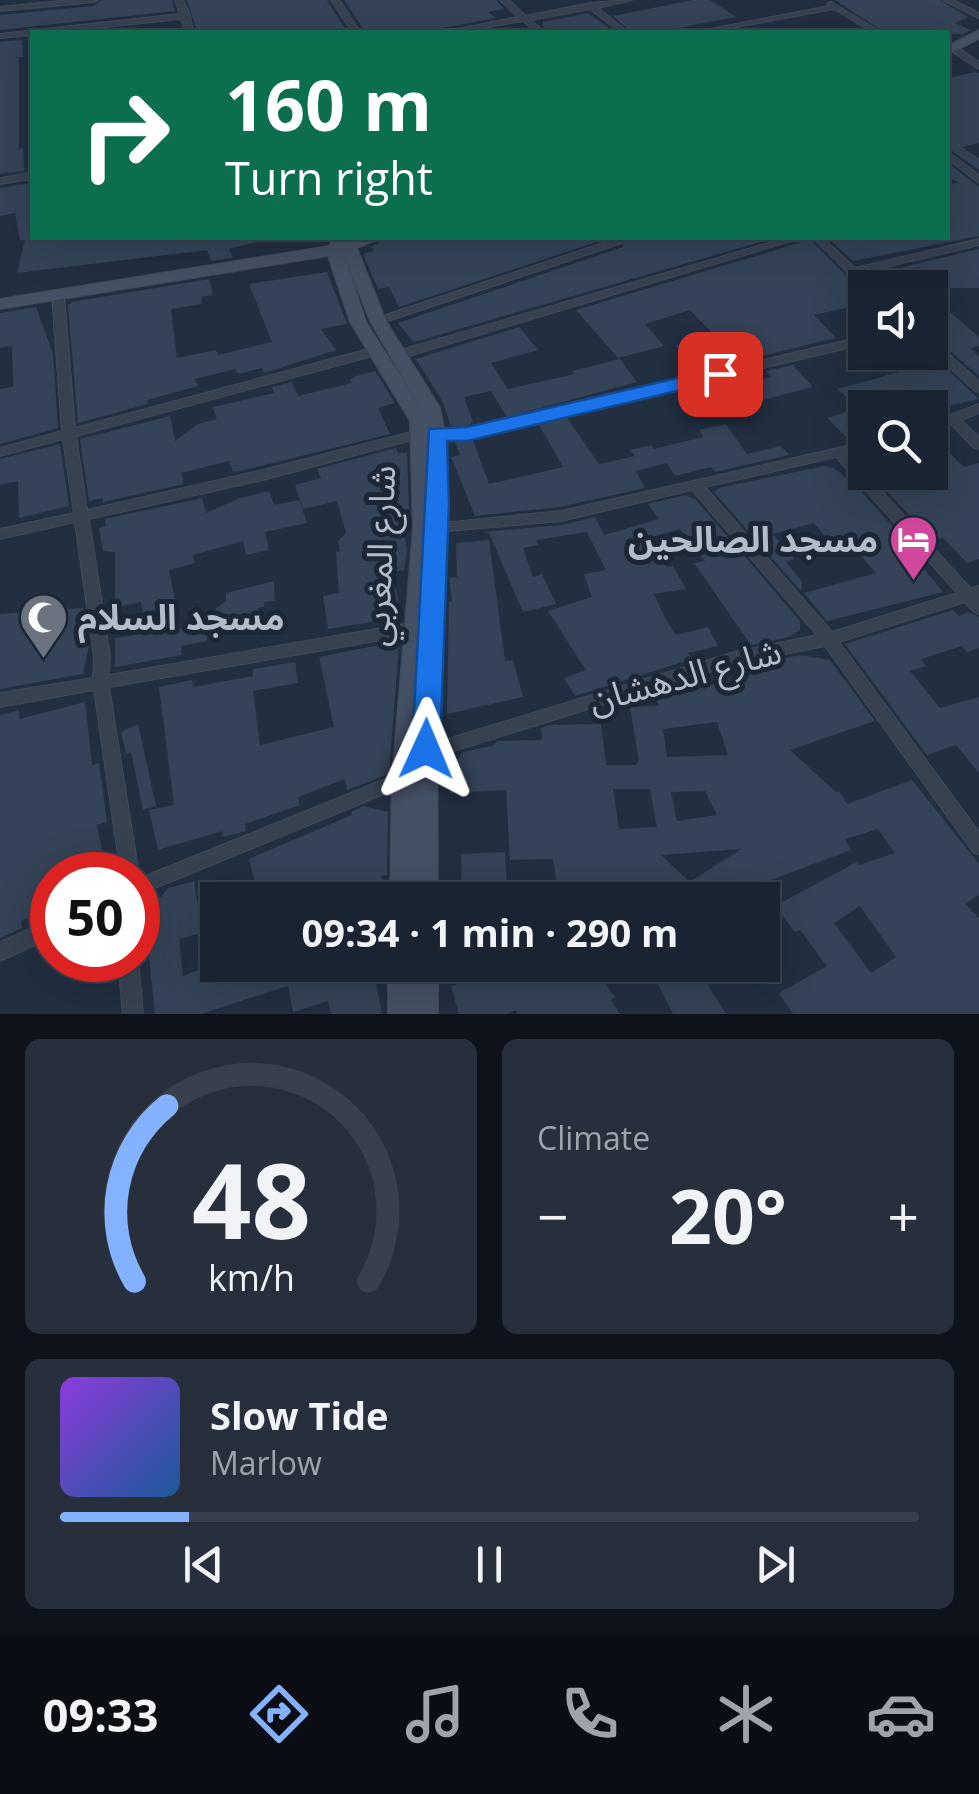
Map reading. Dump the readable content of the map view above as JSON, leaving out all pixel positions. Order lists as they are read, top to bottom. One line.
{"streets":{"main road":["شارع المغربي"],"street":["شارع الدهشان"]},"crossings":[["شارع المغربي","شارع الدهشان"]],"places":{"hotel":["مسجد الصالحين"],"mosque":["مسجد السلام"]},"page":{"turn":["160 m","Turn right"],"limit":"50","trip":"09:34 · 1 min · 290 m","tile":"Climate","heat":["−","20°","+"],"song":["Slow Tide","Marlow"],"tabs":"09:33","gauge":["48","km/h"]}}
